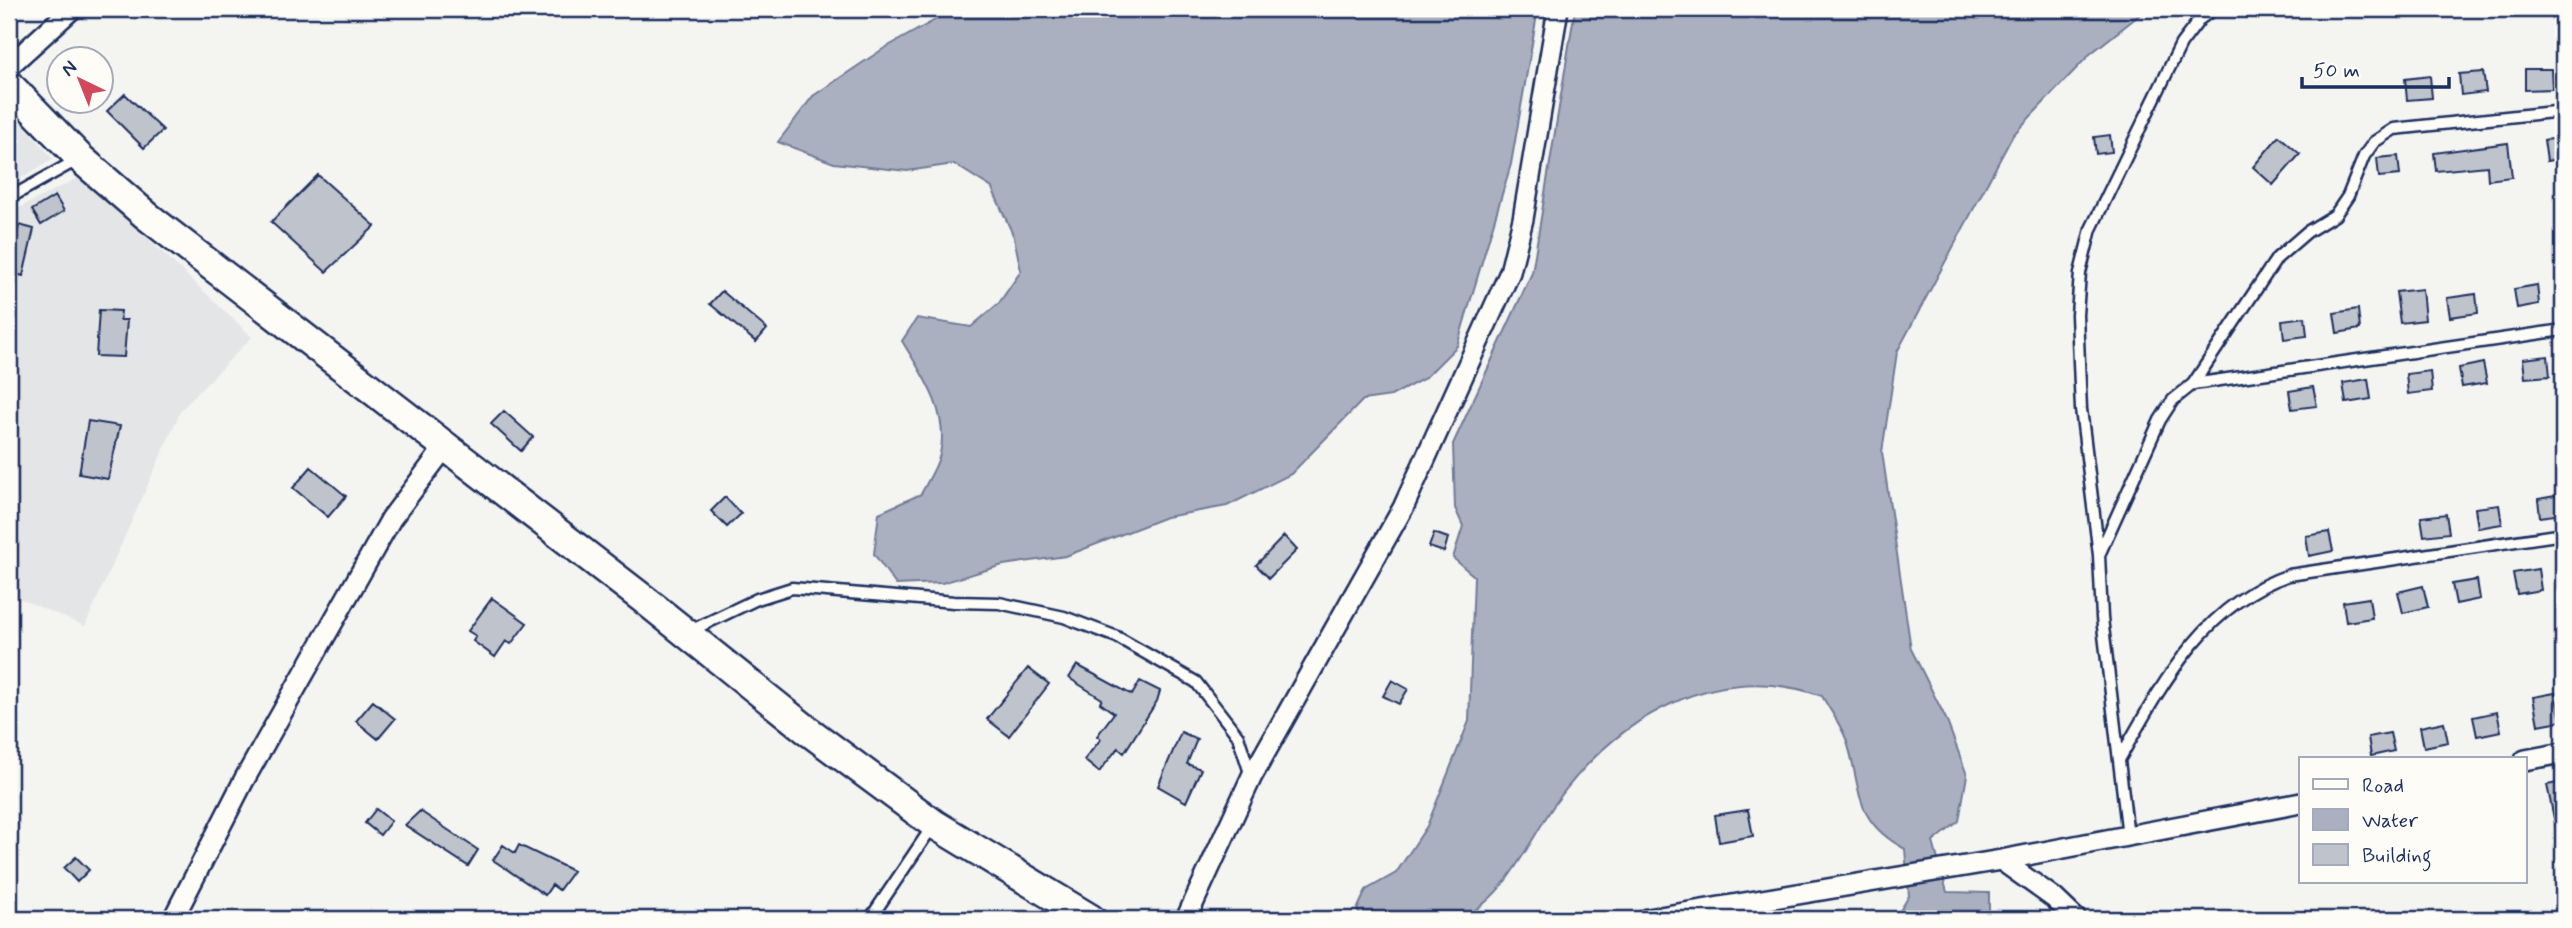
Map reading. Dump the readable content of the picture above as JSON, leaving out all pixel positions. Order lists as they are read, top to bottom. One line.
{"legend":["Road","Water","Building"],"scale_bar":"50 m","north":"top left"}
